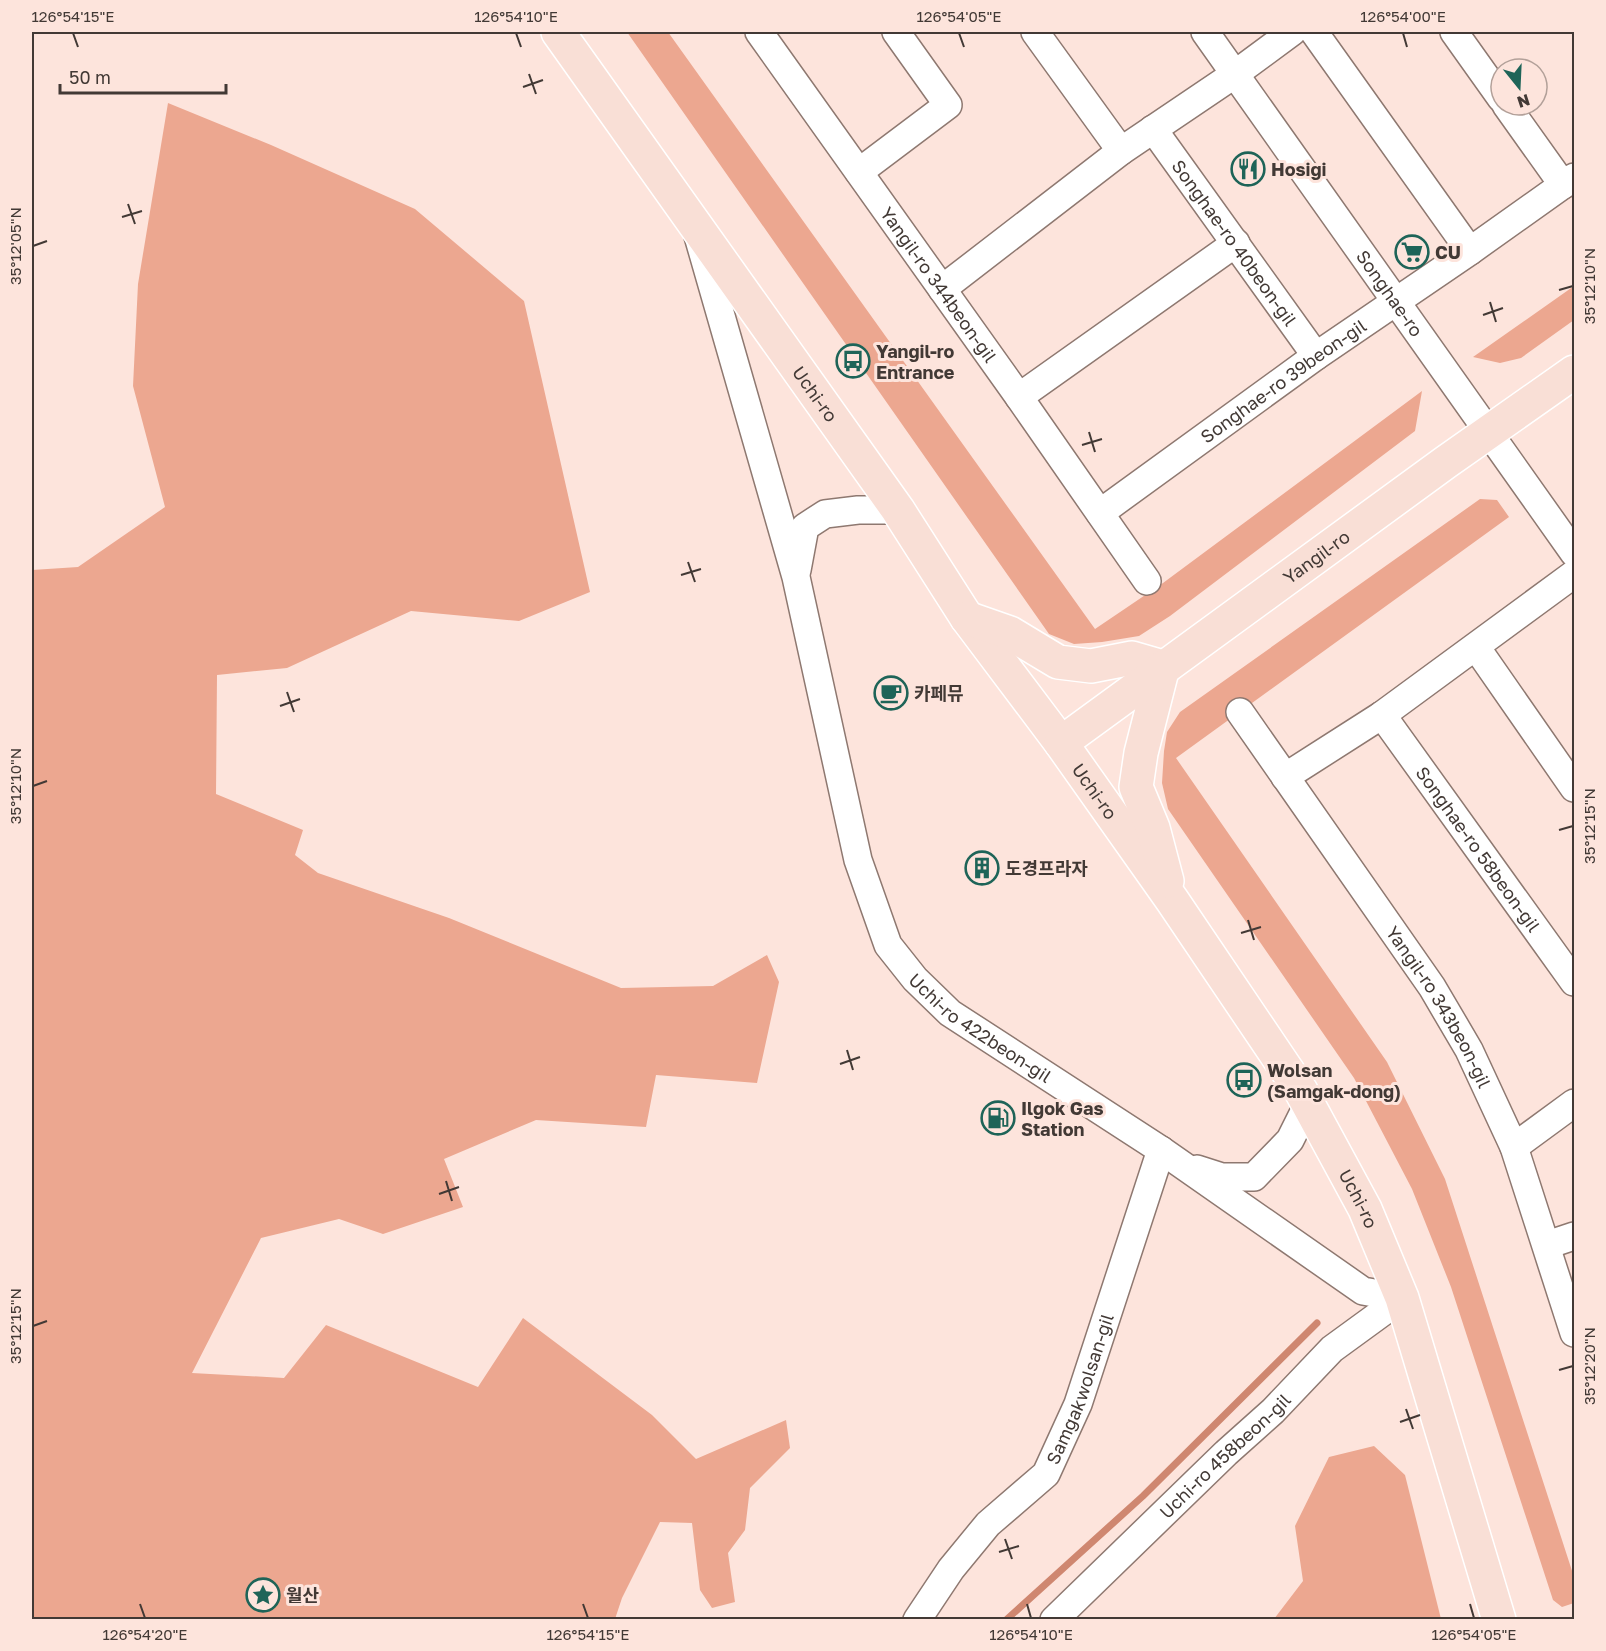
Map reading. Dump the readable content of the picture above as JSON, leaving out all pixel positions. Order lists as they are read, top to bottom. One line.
{"streets":{"main road":["Uchi-ro","Yangil-ro"],"street":["Songhae-ro 40beon-gil","Yangil-ro 344beon-gil","Songhae-ro","Songhae-ro 39beon-gil","Songhae-ro 58beon-gil","Yangil-ro 343beon-gil","Uchi-ro 422beon-gil","Samgakwolsan-gil","Uchi-ro 458beon-gil"]},"crossings":[["Songhae-ro 40beon-gil","Songhae-ro 39beon-gil"],["Yangil-ro 344beon-gil","Songhae-ro 39beon-gil"],["Songhae-ro","Songhae-ro 39beon-gil"],["Songhae-ro","Yangil-ro"],["Uchi-ro","Yangil-ro"],["Uchi-ro","Uchi-ro 422beon-gil"],["Uchi-ro","Uchi-ro 458beon-gil"],["Uchi-ro 422beon-gil","Samgakwolsan-gil"],["Uchi-ro 422beon-gil","Uchi-ro 458beon-gil"]],"places":{"restaurant":["Hosigi"],"supermarket":["CU"],"bus stop":["Yangil-ro Entrance","Wolsan (Samgak-dong)"],"cafe":["카페뮤"],"building":["도경프라자"],"fuel station":["Ilgok Gas Station"],"place":["월산"]},"scale_bar":"50 m","north":"bottom","coordinates":["126°54'15\"E","126°54'10\"E","126°54'05\"E","126°54'00\"E","35°12'05\"N","35°12'10\"N","35°12'15\"N","35°12'20\"N","126°54'20\"E"]}
